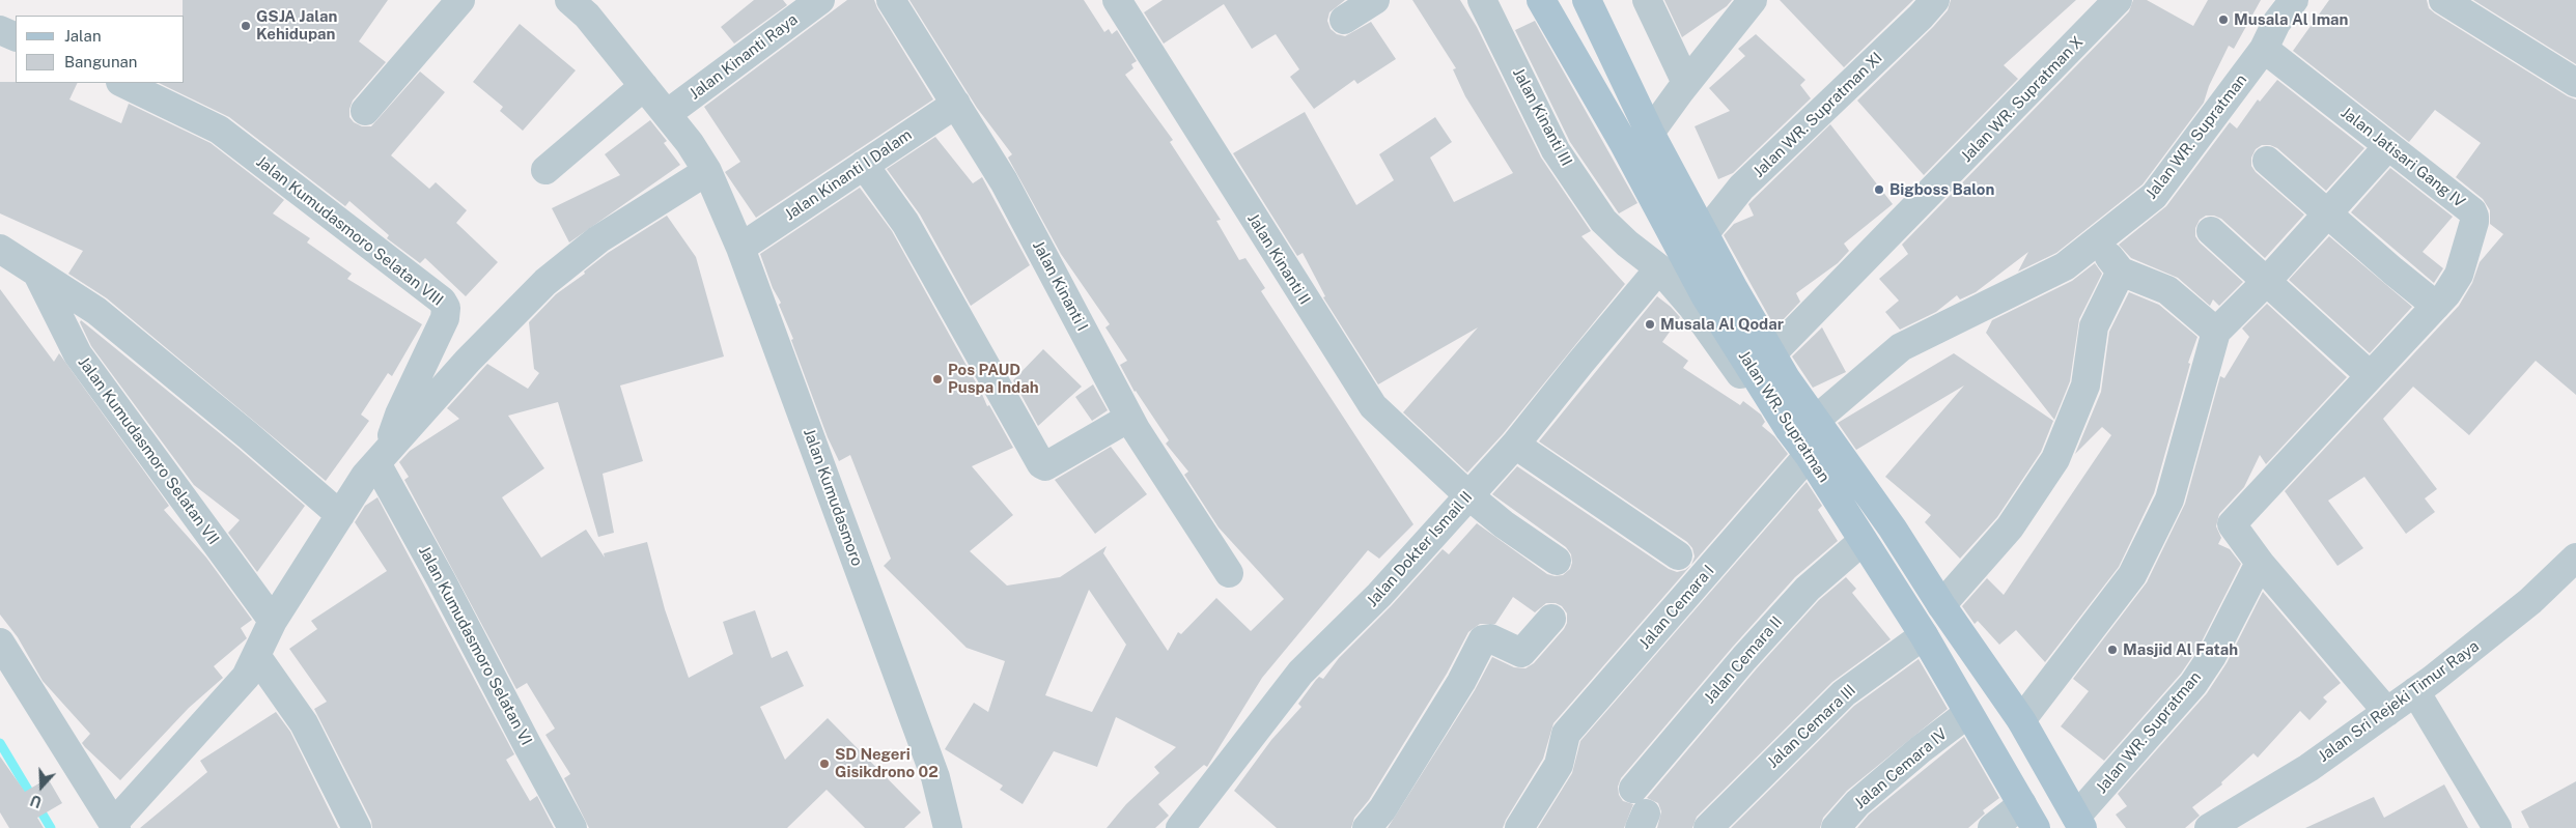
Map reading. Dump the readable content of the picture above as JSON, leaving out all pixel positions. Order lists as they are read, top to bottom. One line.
{"streets":{"main road":["Jalan WR. Supratman"],"street":["Jalan Kinanti Raya","Jalan WR. Supratman X","Jalan WR. Supratman XI","Jalan Kinanti III","Jalan Jatisari Gang IV","Jalan Kinanti I Dalam","Jalan Kumudasmoro Selatan VIII","Jalan Kinanti II","Jalan Kinanti I","Jalan Kumudasmoro Selatan VII","Jalan Kumudasmoro","Jalan Dokter Ismail II","Jalan Cemara I","Jalan Kumudasmoro Selatan VI","Jalan Cemara II","Jalan Sri Rejeki Timur Raya","Jalan Cemara III","Jalan Cemara IV"]},"crossings":[["Jalan Kinanti Raya","Jalan Kumudasmoro"],["Jalan WR. Supratman X","Jalan WR. Supratman"],["Jalan WR. Supratman XI","Jalan WR. Supratman"],["Jalan Kinanti III","Jalan WR. Supratman"],["Jalan Kinanti III","Jalan Dokter Ismail II"],["Jalan WR. Supratman","Jalan Jatisari Gang IV"],["Jalan WR. Supratman","Jalan Cemara I"],["Jalan WR. Supratman","Jalan Cemara II"],["Jalan WR. Supratman","Jalan Cemara III"],["Jalan WR. Supratman","Jalan Cemara IV"],["Jalan Kinanti I Dalam","Jalan Kinanti I"],["Jalan Kinanti I Dalam","Jalan Kumudasmoro"],["Jalan Kumudasmoro Selatan VIII","Jalan Kumudasmoro Selatan VI"],["Jalan Kinanti II","Jalan Dokter Ismail II"]],"places":["Musala Al Iman","GSJA Jalan Kehidupan","Bigboss Balon","Musala Al Qodar","Pos PAUD Puspa Indah","Masjid Al Fatah","SD Negeri Gisikdrono 02"],"legend":["Jalan","Bangunan"],"north":"bottom"}
